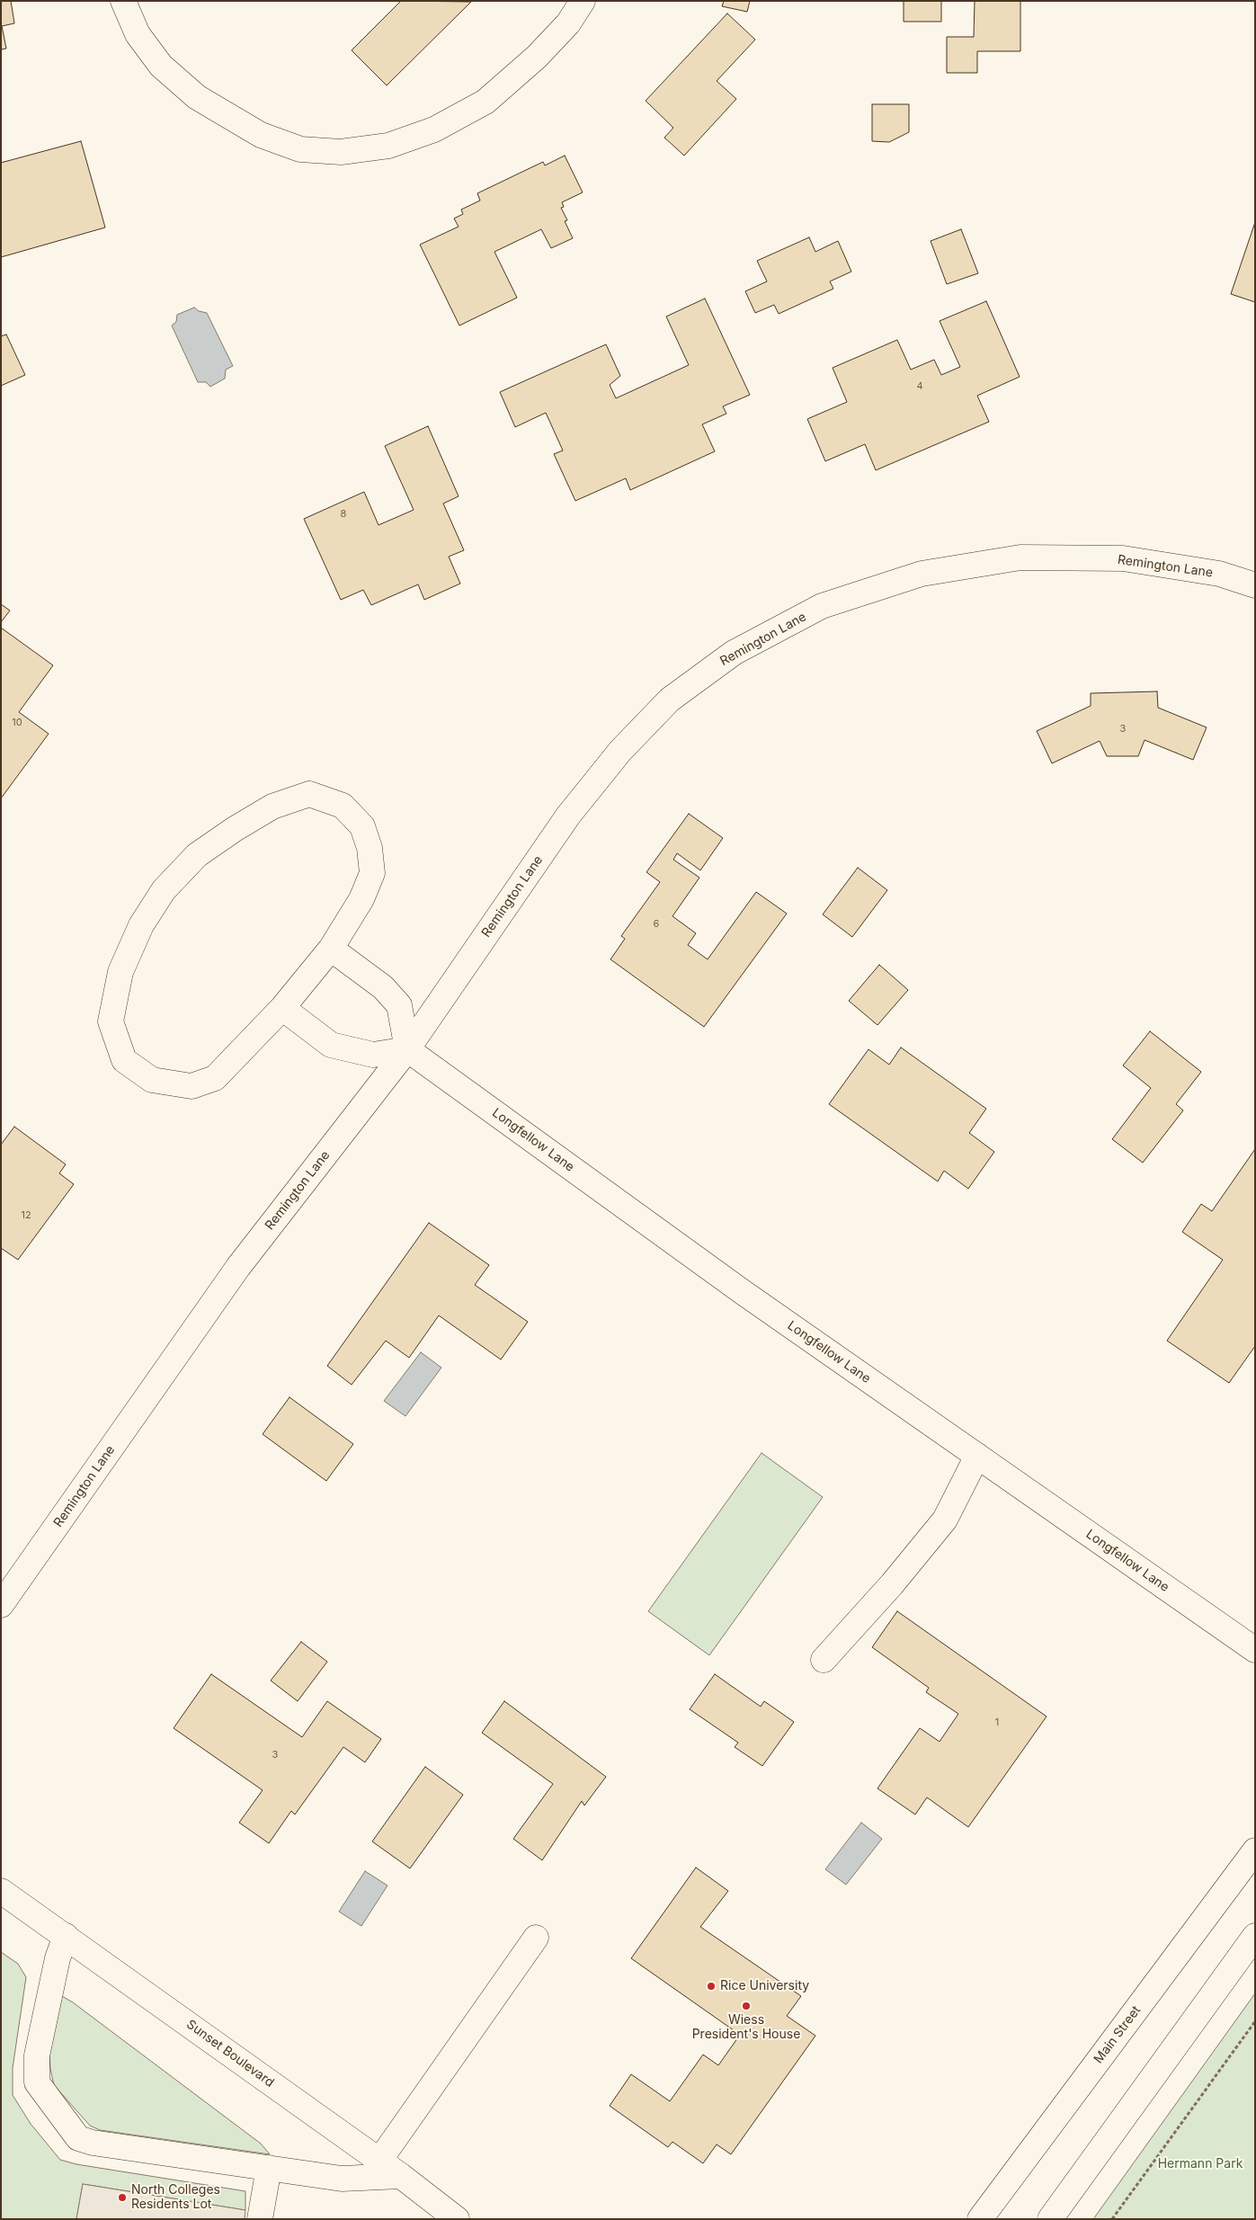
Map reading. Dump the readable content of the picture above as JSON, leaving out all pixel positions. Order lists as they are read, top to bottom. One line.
{"streets":{"street":["Remington Lane","Longfellow Lane","Main Street","Sunset Boulevard"]},"crossings":[["Remington Lane","Longfellow Lane"]],"parks":["Hermann Park"],"places":["Rice University","Wiess President's House","North Colleges Residents Lot"],"house_numbers":["4","8","10","3","6","12","1","3"]}
